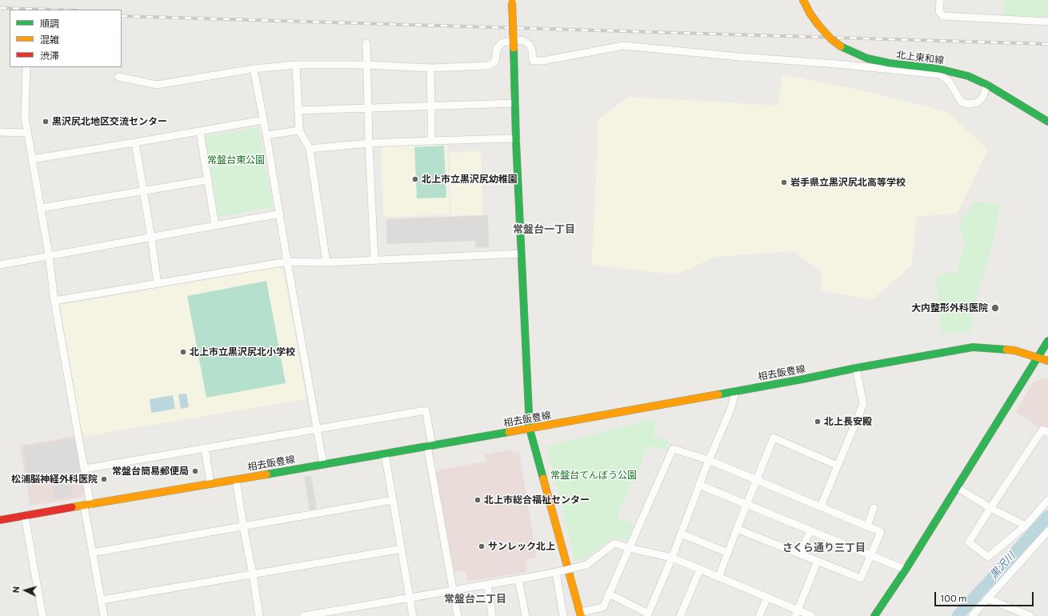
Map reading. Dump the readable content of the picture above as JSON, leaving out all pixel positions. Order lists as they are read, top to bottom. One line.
{"streets":{"main road":["北上東和線","相去飯豊線"]},"districts":["常盤台一丁目","さくら通り三丁目","常盤台二丁目"],"water":["黒沢川"],"parks":["常盤台東公園","常盤台てんぼう公園"],"places":["黒沢尻北地区交流センター","北上市立黒沢尻幼稚園","岩手県立黒沢尻北高等学校","大内整形外科医院","北上市立黒沢尻北小学校","北上長安殿","常盤台簡易郵便局","松浦脳神経外科医院","北上市総合福祉センター","サンレック北上"],"legend":["順調","混雑","渋滞"],"scale_bar":"100 m","north":"left"}
